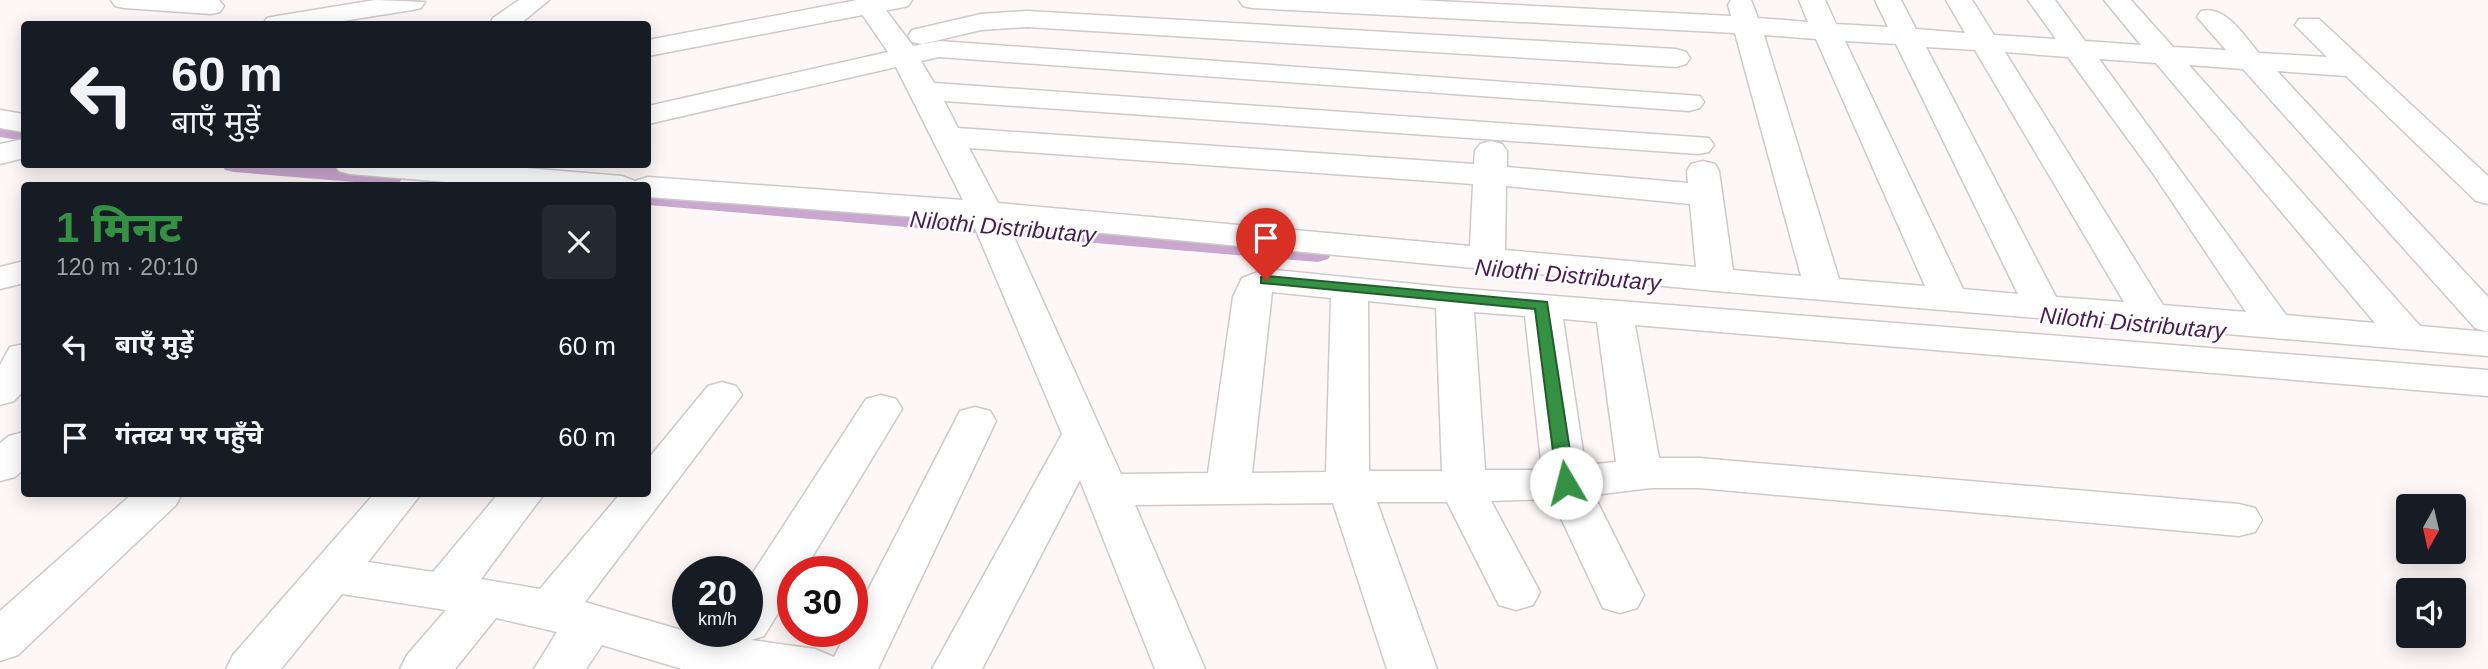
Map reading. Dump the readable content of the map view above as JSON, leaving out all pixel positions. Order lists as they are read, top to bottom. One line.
{"water":["Nilothi Distributary"],"north":"bottom","page":{"turn":["60 m","बाएँ मुड़ें"],"heading":["1 मिनट","120 m · 20:10"],"list":[{"name":"बाएँ मुड़ें","value":"60 m"},{"name":"गंतव्य पर पहुँचे","value":"60 m"}],"speed":"20 km/h","limit":"30"}}
